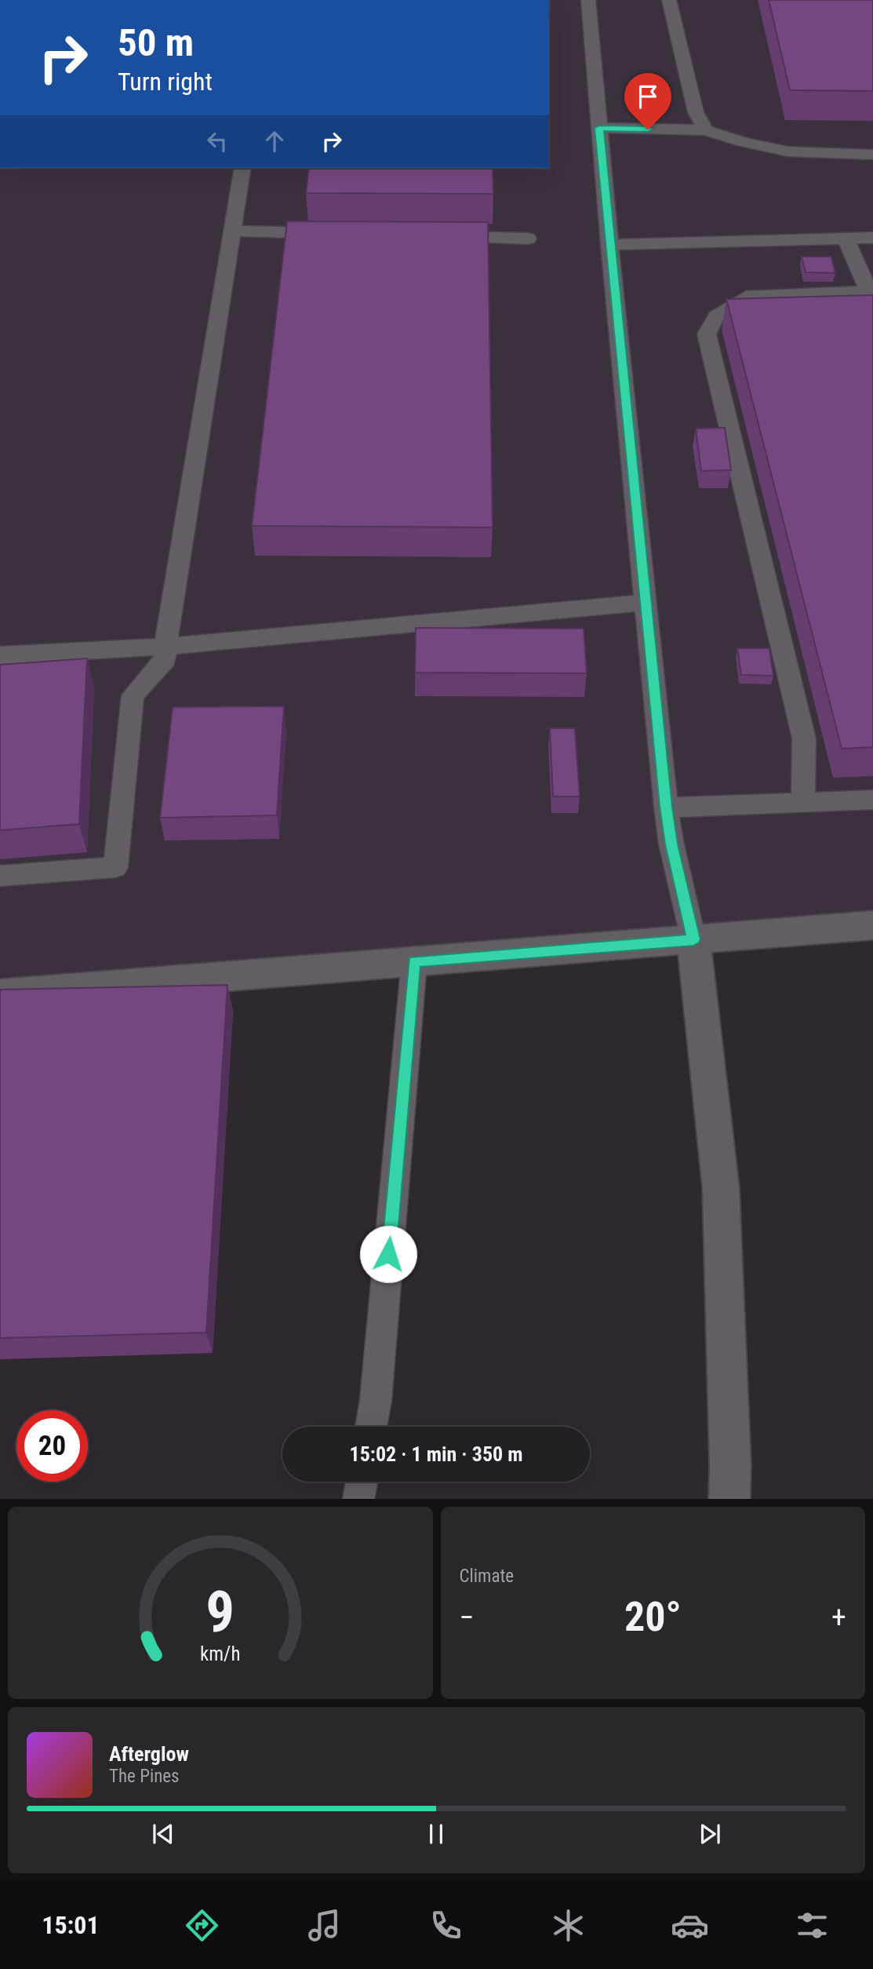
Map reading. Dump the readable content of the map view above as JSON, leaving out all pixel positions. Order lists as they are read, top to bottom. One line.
{"page":{"turn":["50 m","Turn right"],"limit":"20","trip":"15:02 · 1 min · 350 m","tile":"Climate","heat":["−","20°","+"],"song":["Afterglow","The Pines"],"tabs":"15:01","gauge":["9","km/h"]}}
